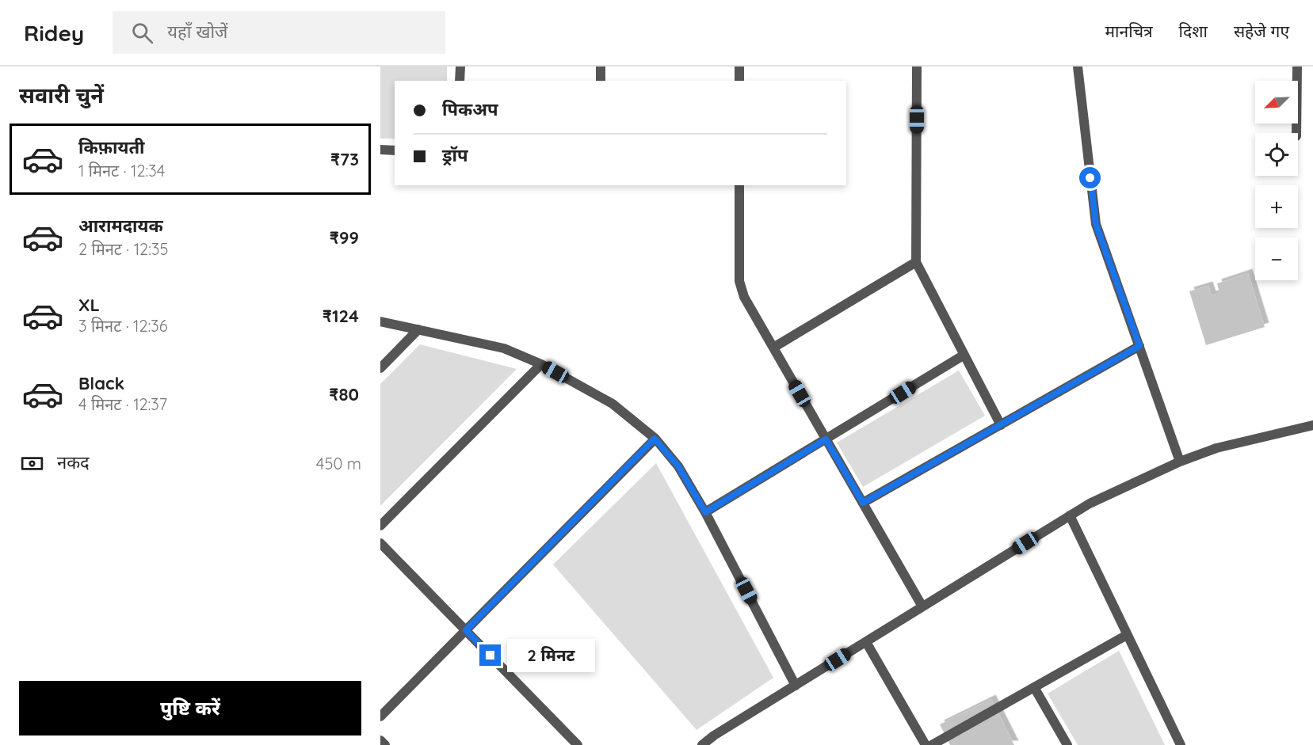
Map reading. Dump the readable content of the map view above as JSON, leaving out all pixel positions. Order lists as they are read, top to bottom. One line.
{"north":"bottom left","page":{"header":"Ridey","search":"यहाँ खोजें","nav":["मानचित्र","दिशा","सहेजे गए"],"heading":"सवारी चुनें","map_buttons":["+","−"],"banner":["पिकअप","ड्रॉप"],"list":[{"name":"किफ़ायती","note":"1 मिनट · 12:34","value":"₹73"},{"name":"आरामदायक","note":"2 मिनट · 12:35","value":"₹99"},{"name":"XL","note":"3 मिनट · 12:36","value":"₹124"},{"name":"Black","note":"4 मिनट · 12:37","value":"₹80"}],"pay":["नकद","450 m"],"bubble":"2 मिनट","buttons":"पुष्टि करें"}}
